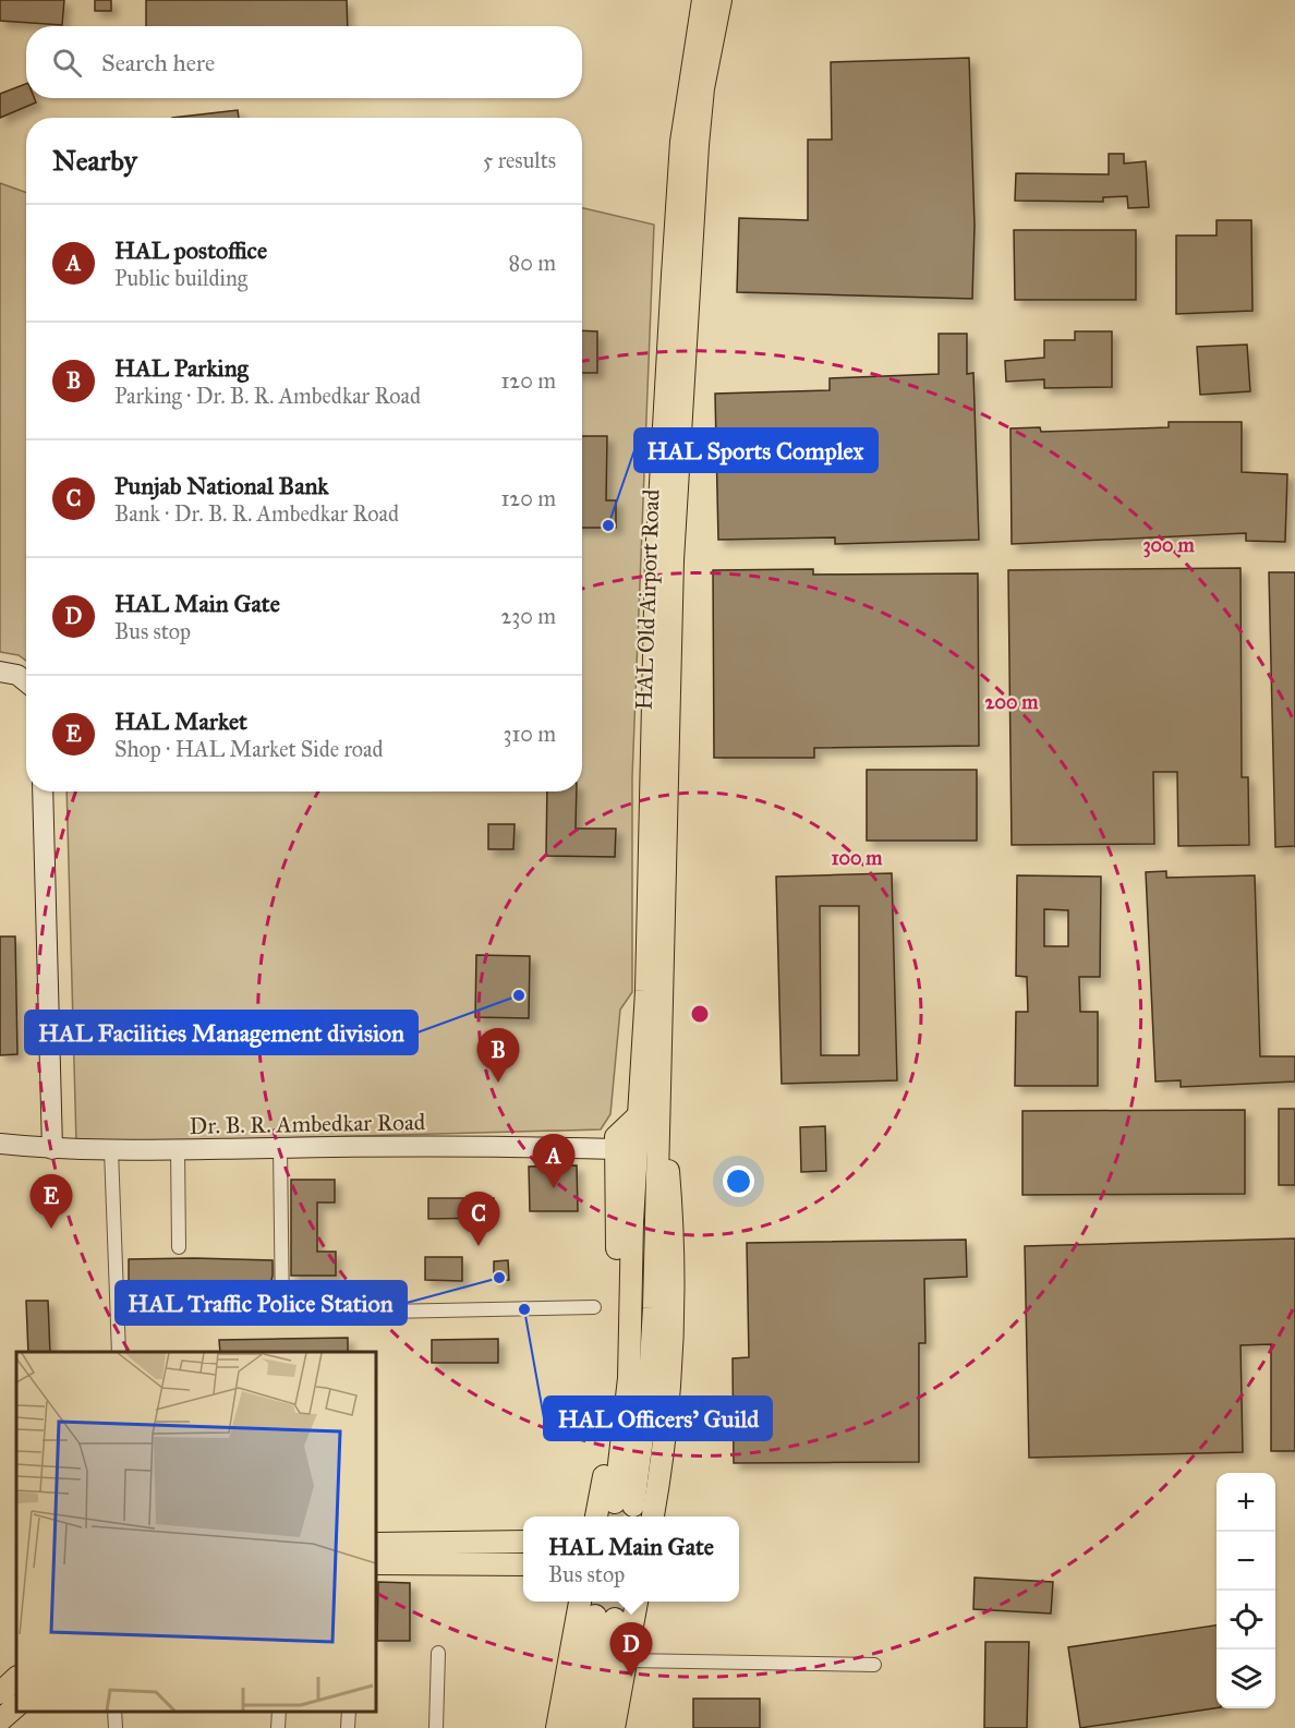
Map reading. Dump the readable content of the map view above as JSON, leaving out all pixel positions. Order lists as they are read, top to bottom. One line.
{"streets":{"main road":["HAL Old Airport Road"],"street":["Dr. B. R. Ambedkar Road"]},"places":["HAL Sports Complex","HAL Facilities Management division","HAL Traffic Police Station","HAL Officers' Guild"],"page":{"search":"Search here","heading":["Nearby","5 results"],"list":[{"mark":"A","name":"HAL postoffice","note":"Public building","value":"80 m"},{"mark":"B","name":"HAL Parking","note":"Parking · Dr. B. R. Ambedkar Road","value":"120 m"},{"mark":"C","name":"Punjab National Bank","note":"Bank · Dr. B. R. Ambedkar Road","value":"120 m"},{"mark":"D","name":"HAL Main Gate","note":"Bus stop","value":"230 m"},{"mark":"E","name":"HAL Market","note":"Shop · HAL Market Side road","value":"310 m"}],"pins":["B","A","E","C","D"],"map_buttons":["+","−"],"popup":["HAL Main Gate","Bus stop"]},"rings":["300 m","200 m","100 m"]}
